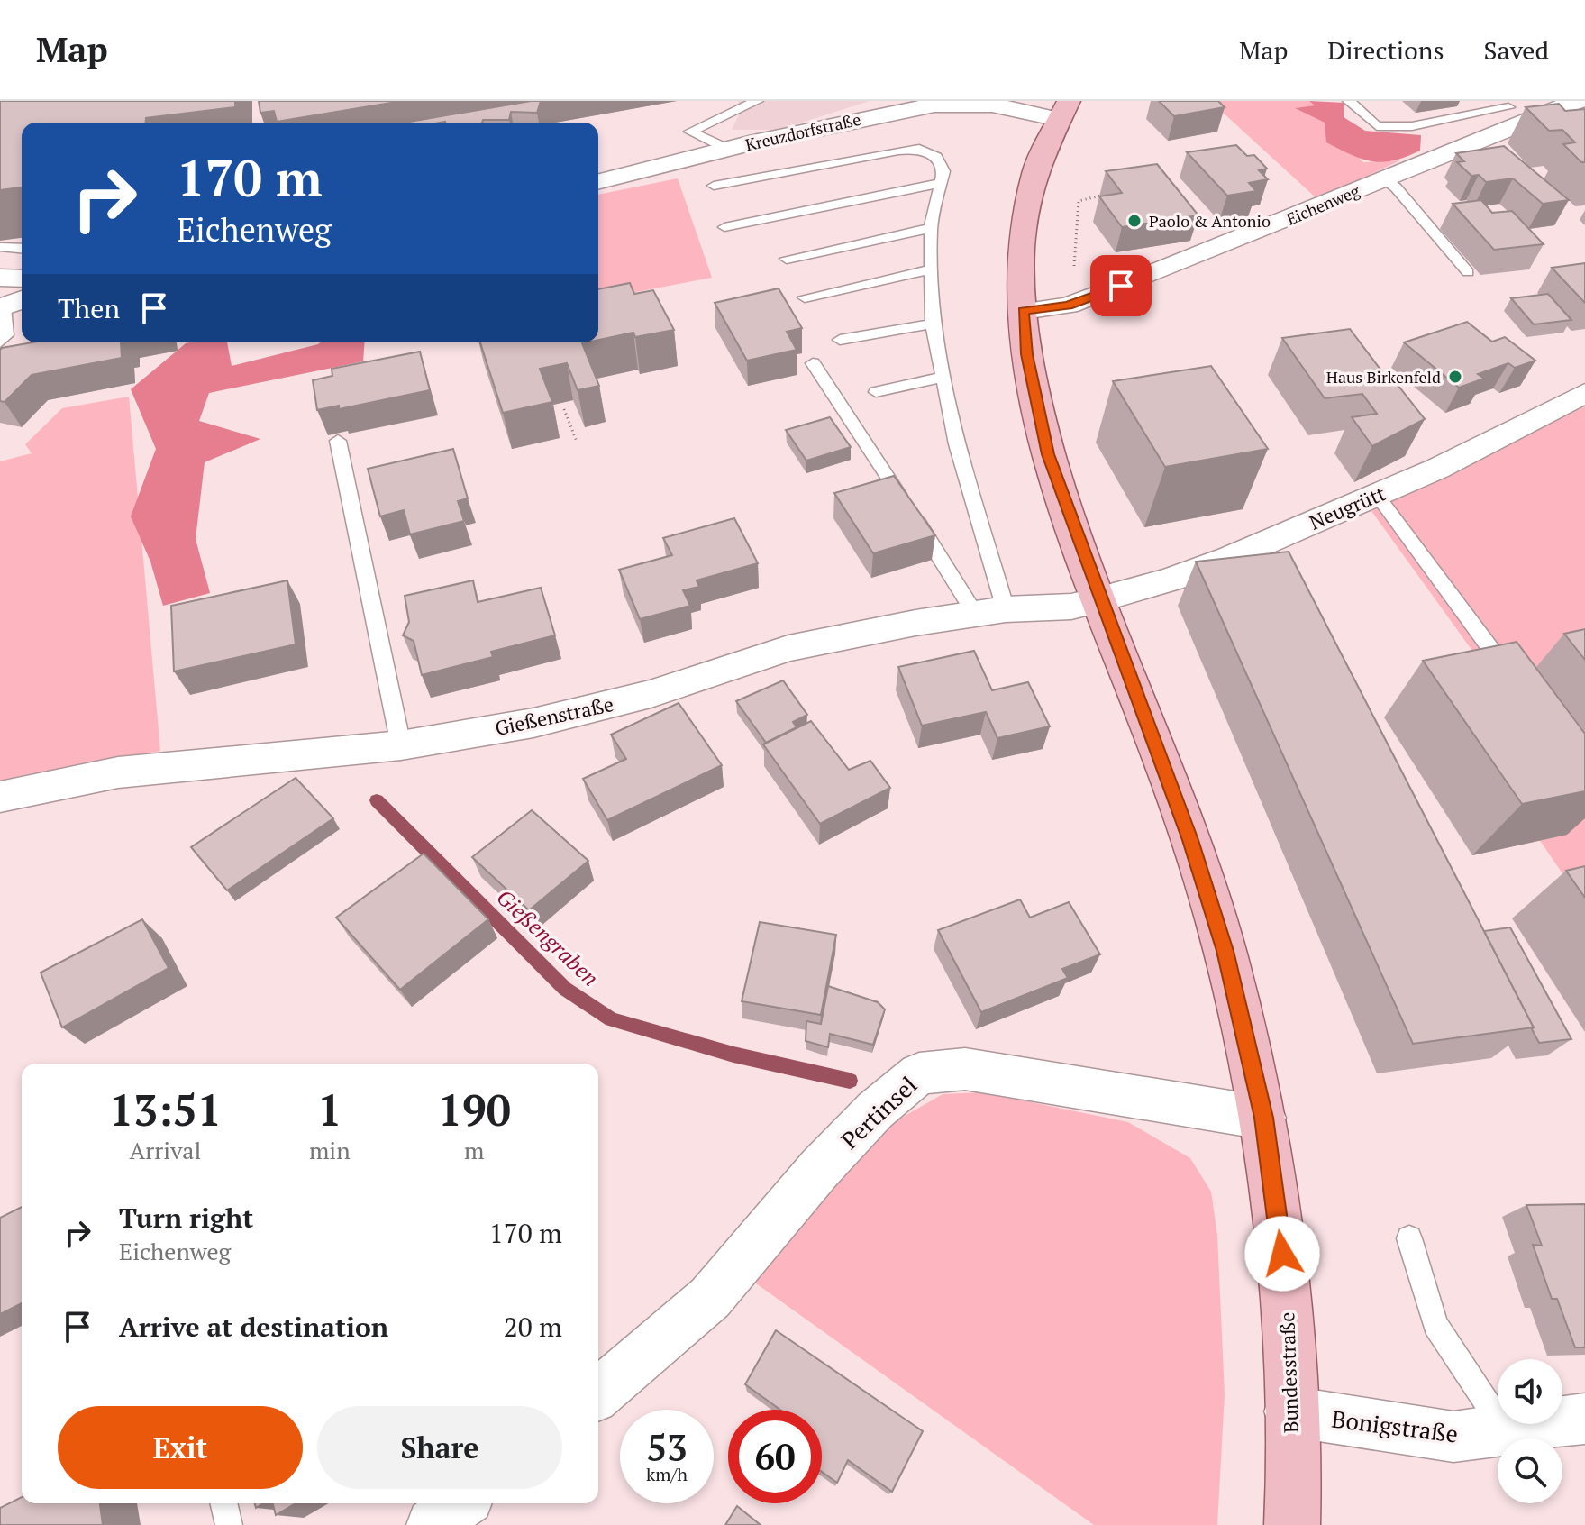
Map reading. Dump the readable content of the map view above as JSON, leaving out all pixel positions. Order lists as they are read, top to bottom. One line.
{"streets":{"main road":["Bundesstraße"],"street":["Kreuzdorfstraße","Eichenweg","Neugrütt","Gießenstraße","Pertinsel","Bonigstraße"]},"crossings":[["Kreuzdorfstraße","Bundesstraße"],["Eichenweg","Bundesstraße"],["Neugrütt","Gießenstraße"],["Neugrütt","Bundesstraße"],["Gießenstraße","Bundesstraße"],["Pertinsel","Bundesstraße"],["Bundesstraße","Bonigstraße"]],"water":["Gießengraben"],"places":["Paolo & Antonio","Haus Birkenfeld"],"page":{"header":"Map","nav":["Map","Directions","Saved"],"turn":["170 m","Eichenweg"],"then":"Then","eta":["13:51","Arrival","1","min","190","m"],"list":[{"name":"Turn right","note":"Eichenweg","value":"170 m"},{"name":"Arrive at destination","value":"20 m"}],"buttons":["Exit","Share"],"speed":"53 km/h","limit":"60"}}
